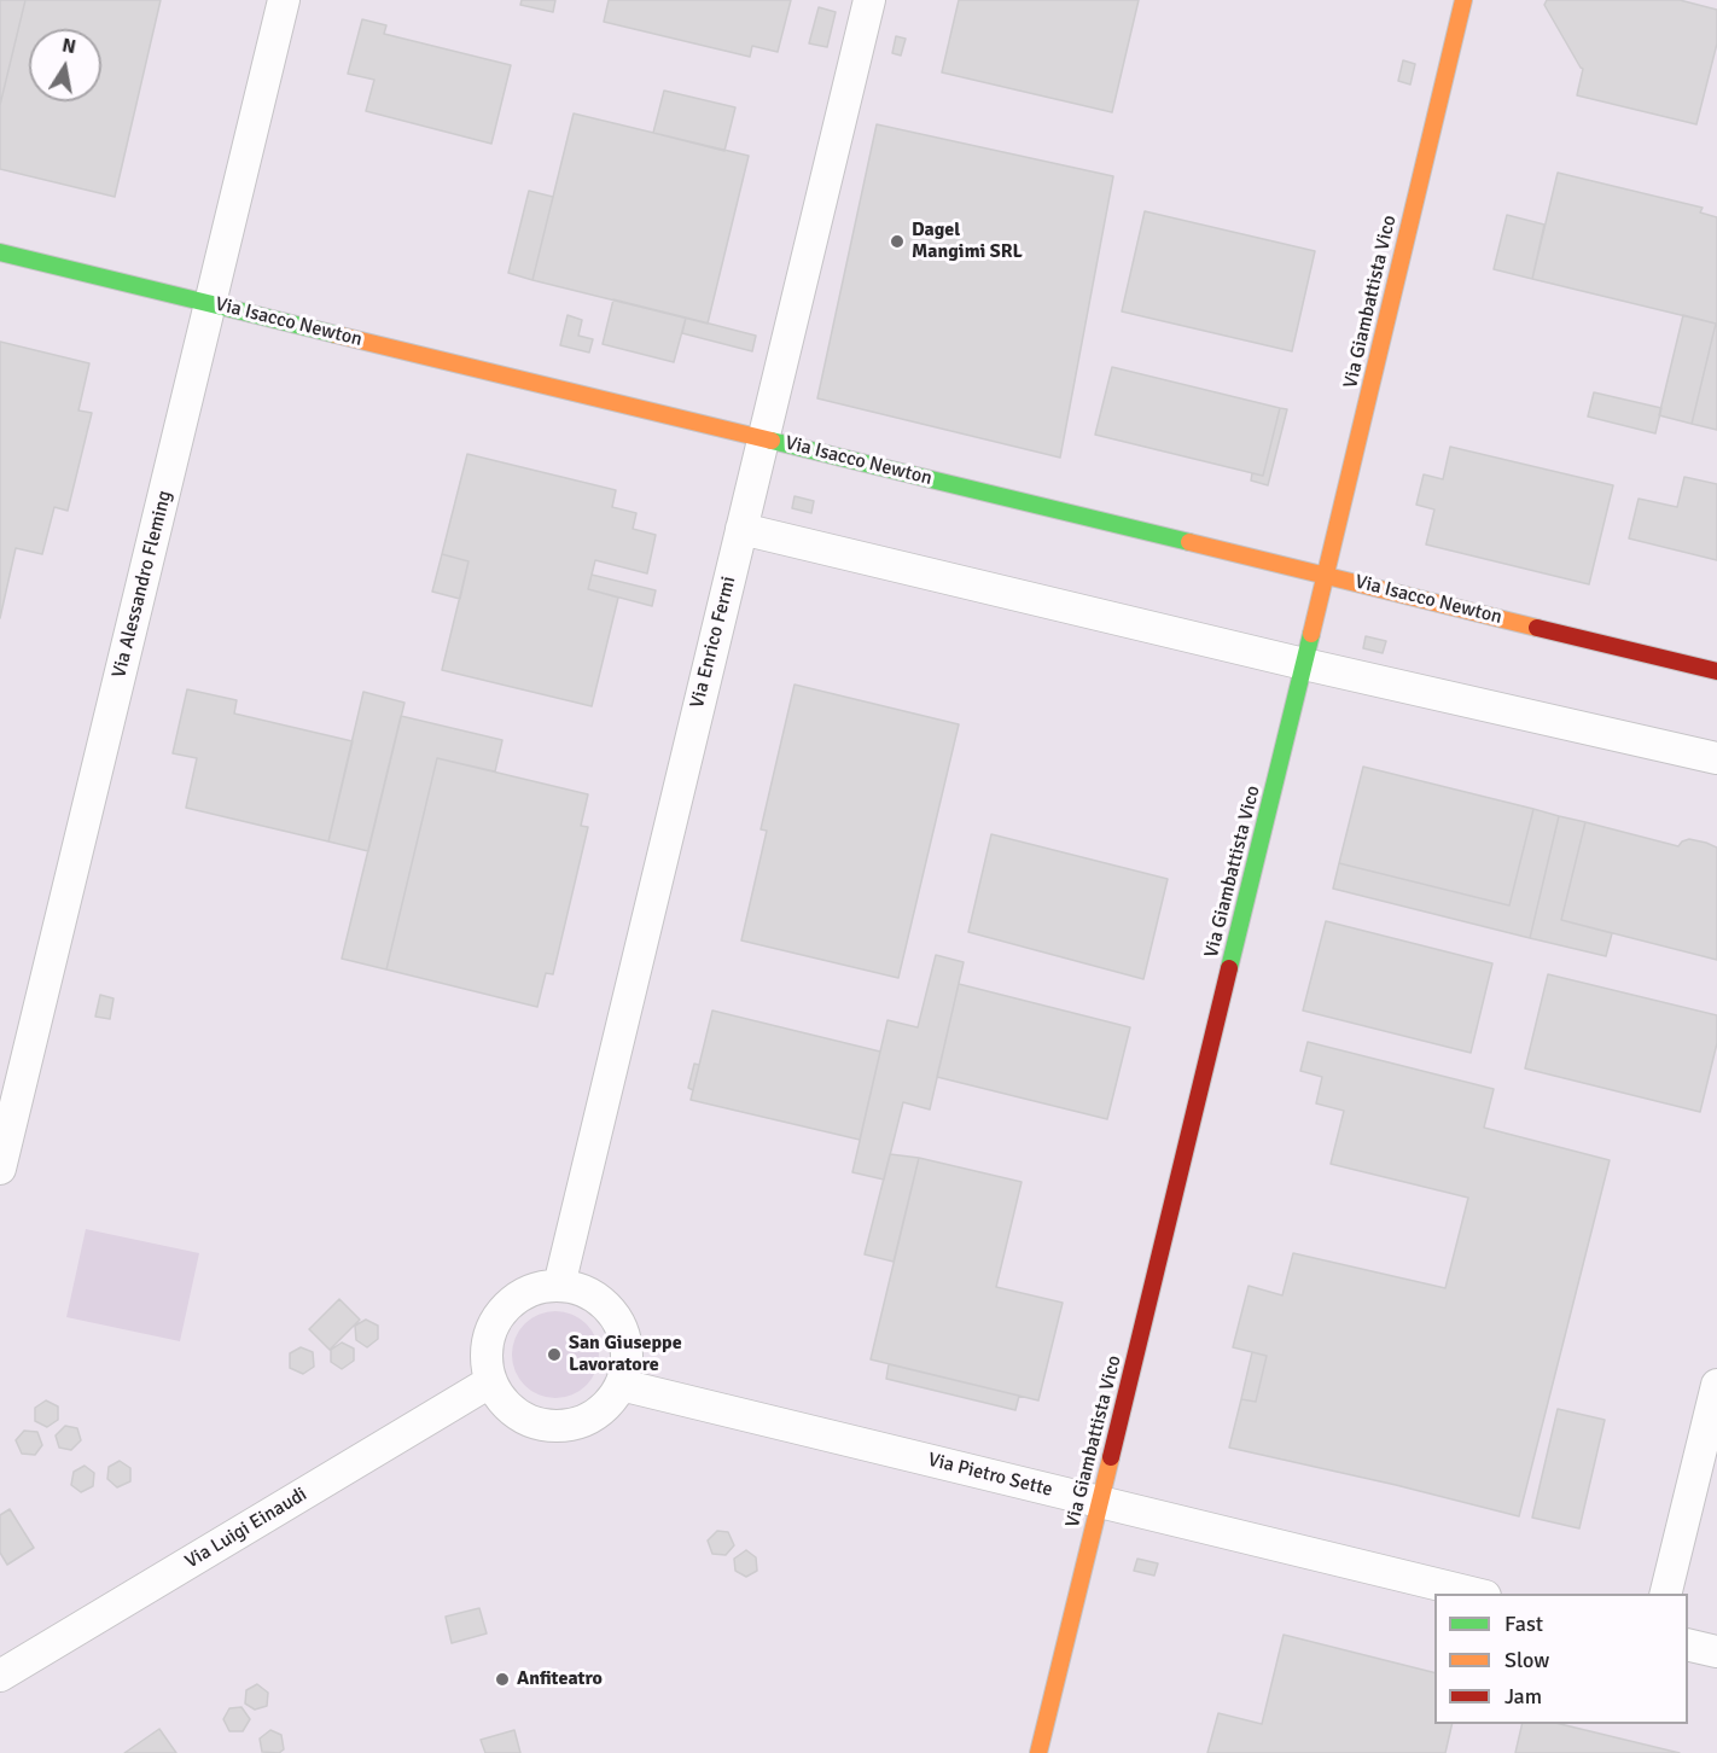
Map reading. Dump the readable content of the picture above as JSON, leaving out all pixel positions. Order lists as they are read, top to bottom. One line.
{"streets":{"street":["Via Giambattista Vico","Via Isacco Newton","Via Alessandro Fleming","Via Enrico Fermi","Via Pietro Sette","Via Luigi Einaudi"]},"crossings":[["Via Giambattista Vico","Via Isacco Newton"],["Via Giambattista Vico","Via Pietro Sette"],["Via Isacco Newton","Via Alessandro Fleming"],["Via Isacco Newton","Via Enrico Fermi"],["Via Enrico Fermi","Via Pietro Sette"],["Via Enrico Fermi","Via Luigi Einaudi"],["Via Pietro Sette","Via Luigi Einaudi"]],"places":["Dagel Mangimi SRL","San Giuseppe Lavoratore","Anfiteatro"],"legend":["Fast","Slow","Jam"],"north":"top"}
